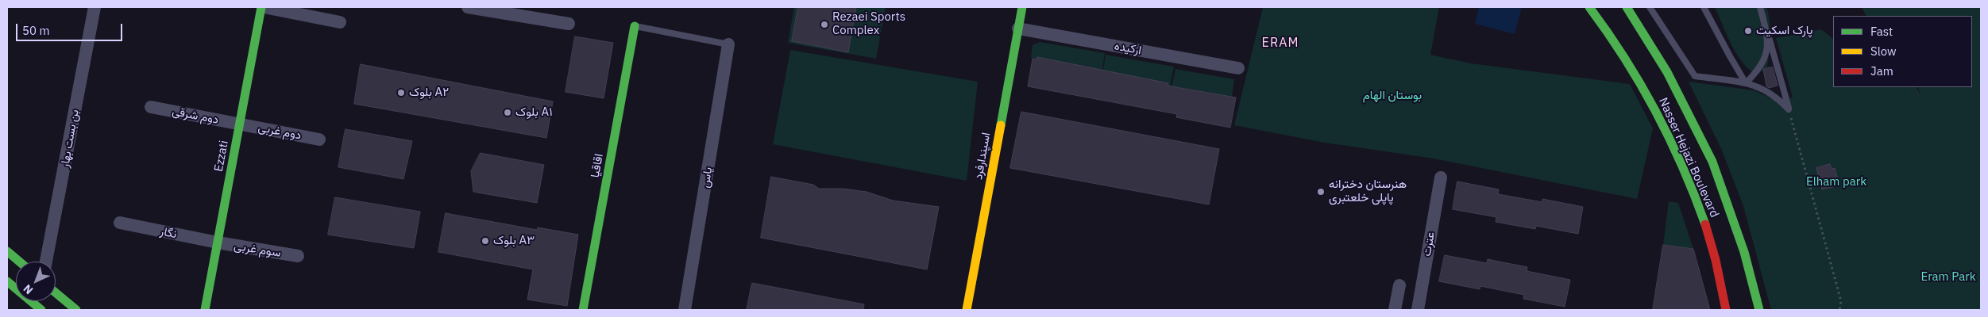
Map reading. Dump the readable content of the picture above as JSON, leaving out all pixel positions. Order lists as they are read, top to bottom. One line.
{"streets":{"main road":["Ezzati","اسپندارفرد","Nasser Hejazi Boulevard","اقاقیا"],"street":["ارکیده","دوم شرقی","دوم غربی","بن بست بهار","یاس","نگار","عترت","سوم غربی"]},"crossings":[["ارکیده","اسپندارفرد"],["دوم شرقی","دوم غربی"],["دوم شرقی","Ezzati"],["دوم غربی","Ezzati"],["Ezzati","نگار"],["Ezzati","سوم غربی"],["نگار","سوم غربی"]],"districts":["ERAM"],"parks":["بوستان الهام","Elham park","Eram Park"],"places":["Rezaei Sports Complex","پارک اسکیت","بلوک A۲","بلوک A۱","هنرستان دخترانه پاپلی خلعتبری","بلوک A۳"],"legend":["Fast","Slow","Jam"],"scale_bar":"50 m","north":"bottom left"}
